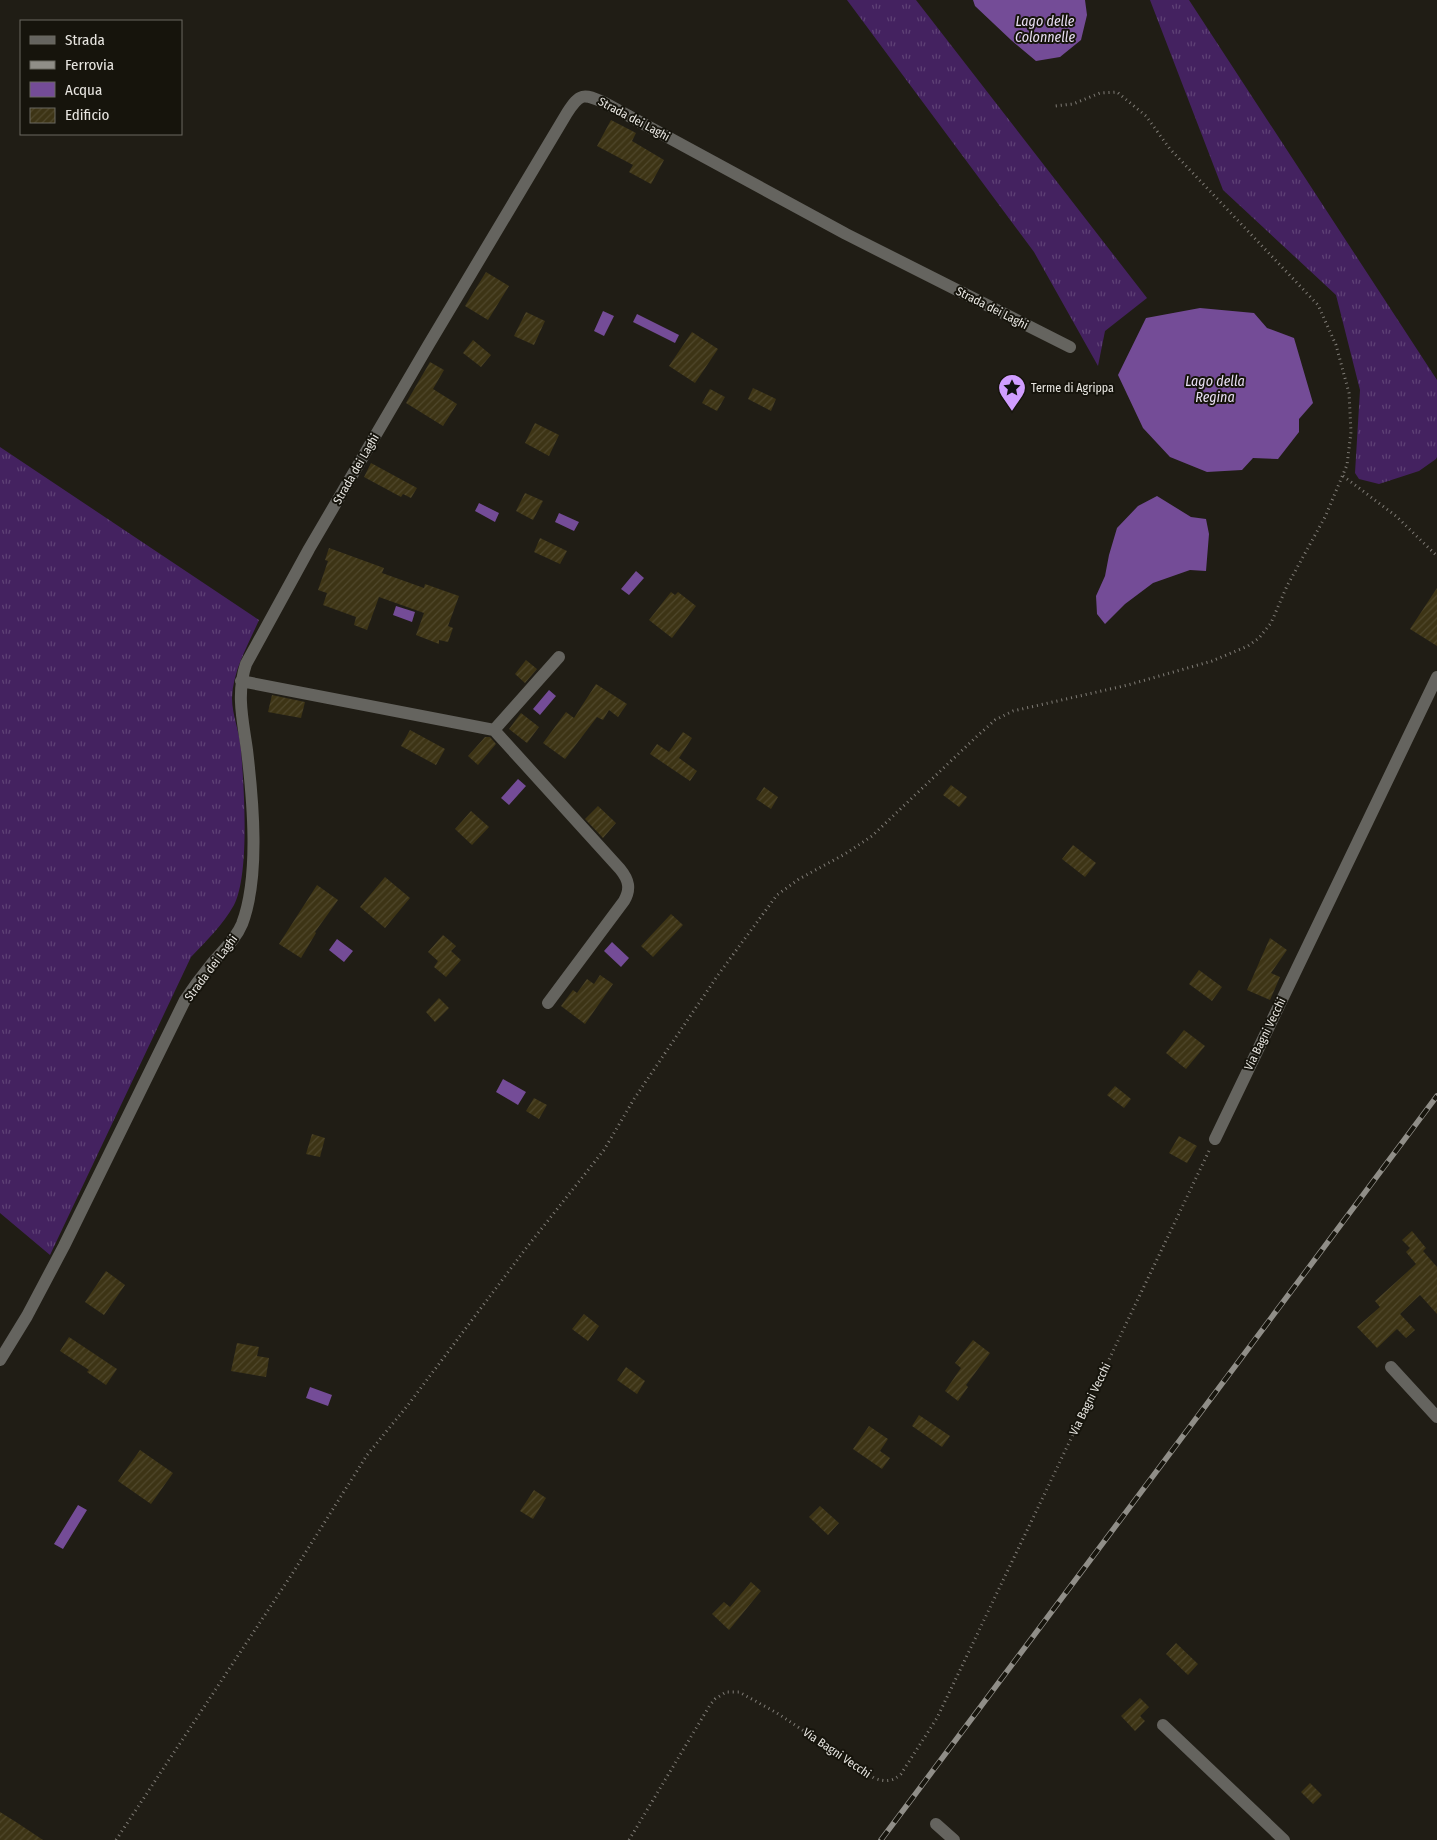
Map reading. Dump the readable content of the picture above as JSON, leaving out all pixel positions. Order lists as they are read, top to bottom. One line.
{"streets":{"street":["Strada dei Laghi","Via Bagni Vecchi"]},"water":["Lago delle Colonnelle","Lago della Regina"],"places":{"place":["Terme di Agrippa"]},"legend":["Strada","Ferrovia","Acqua","Edificio"]}
